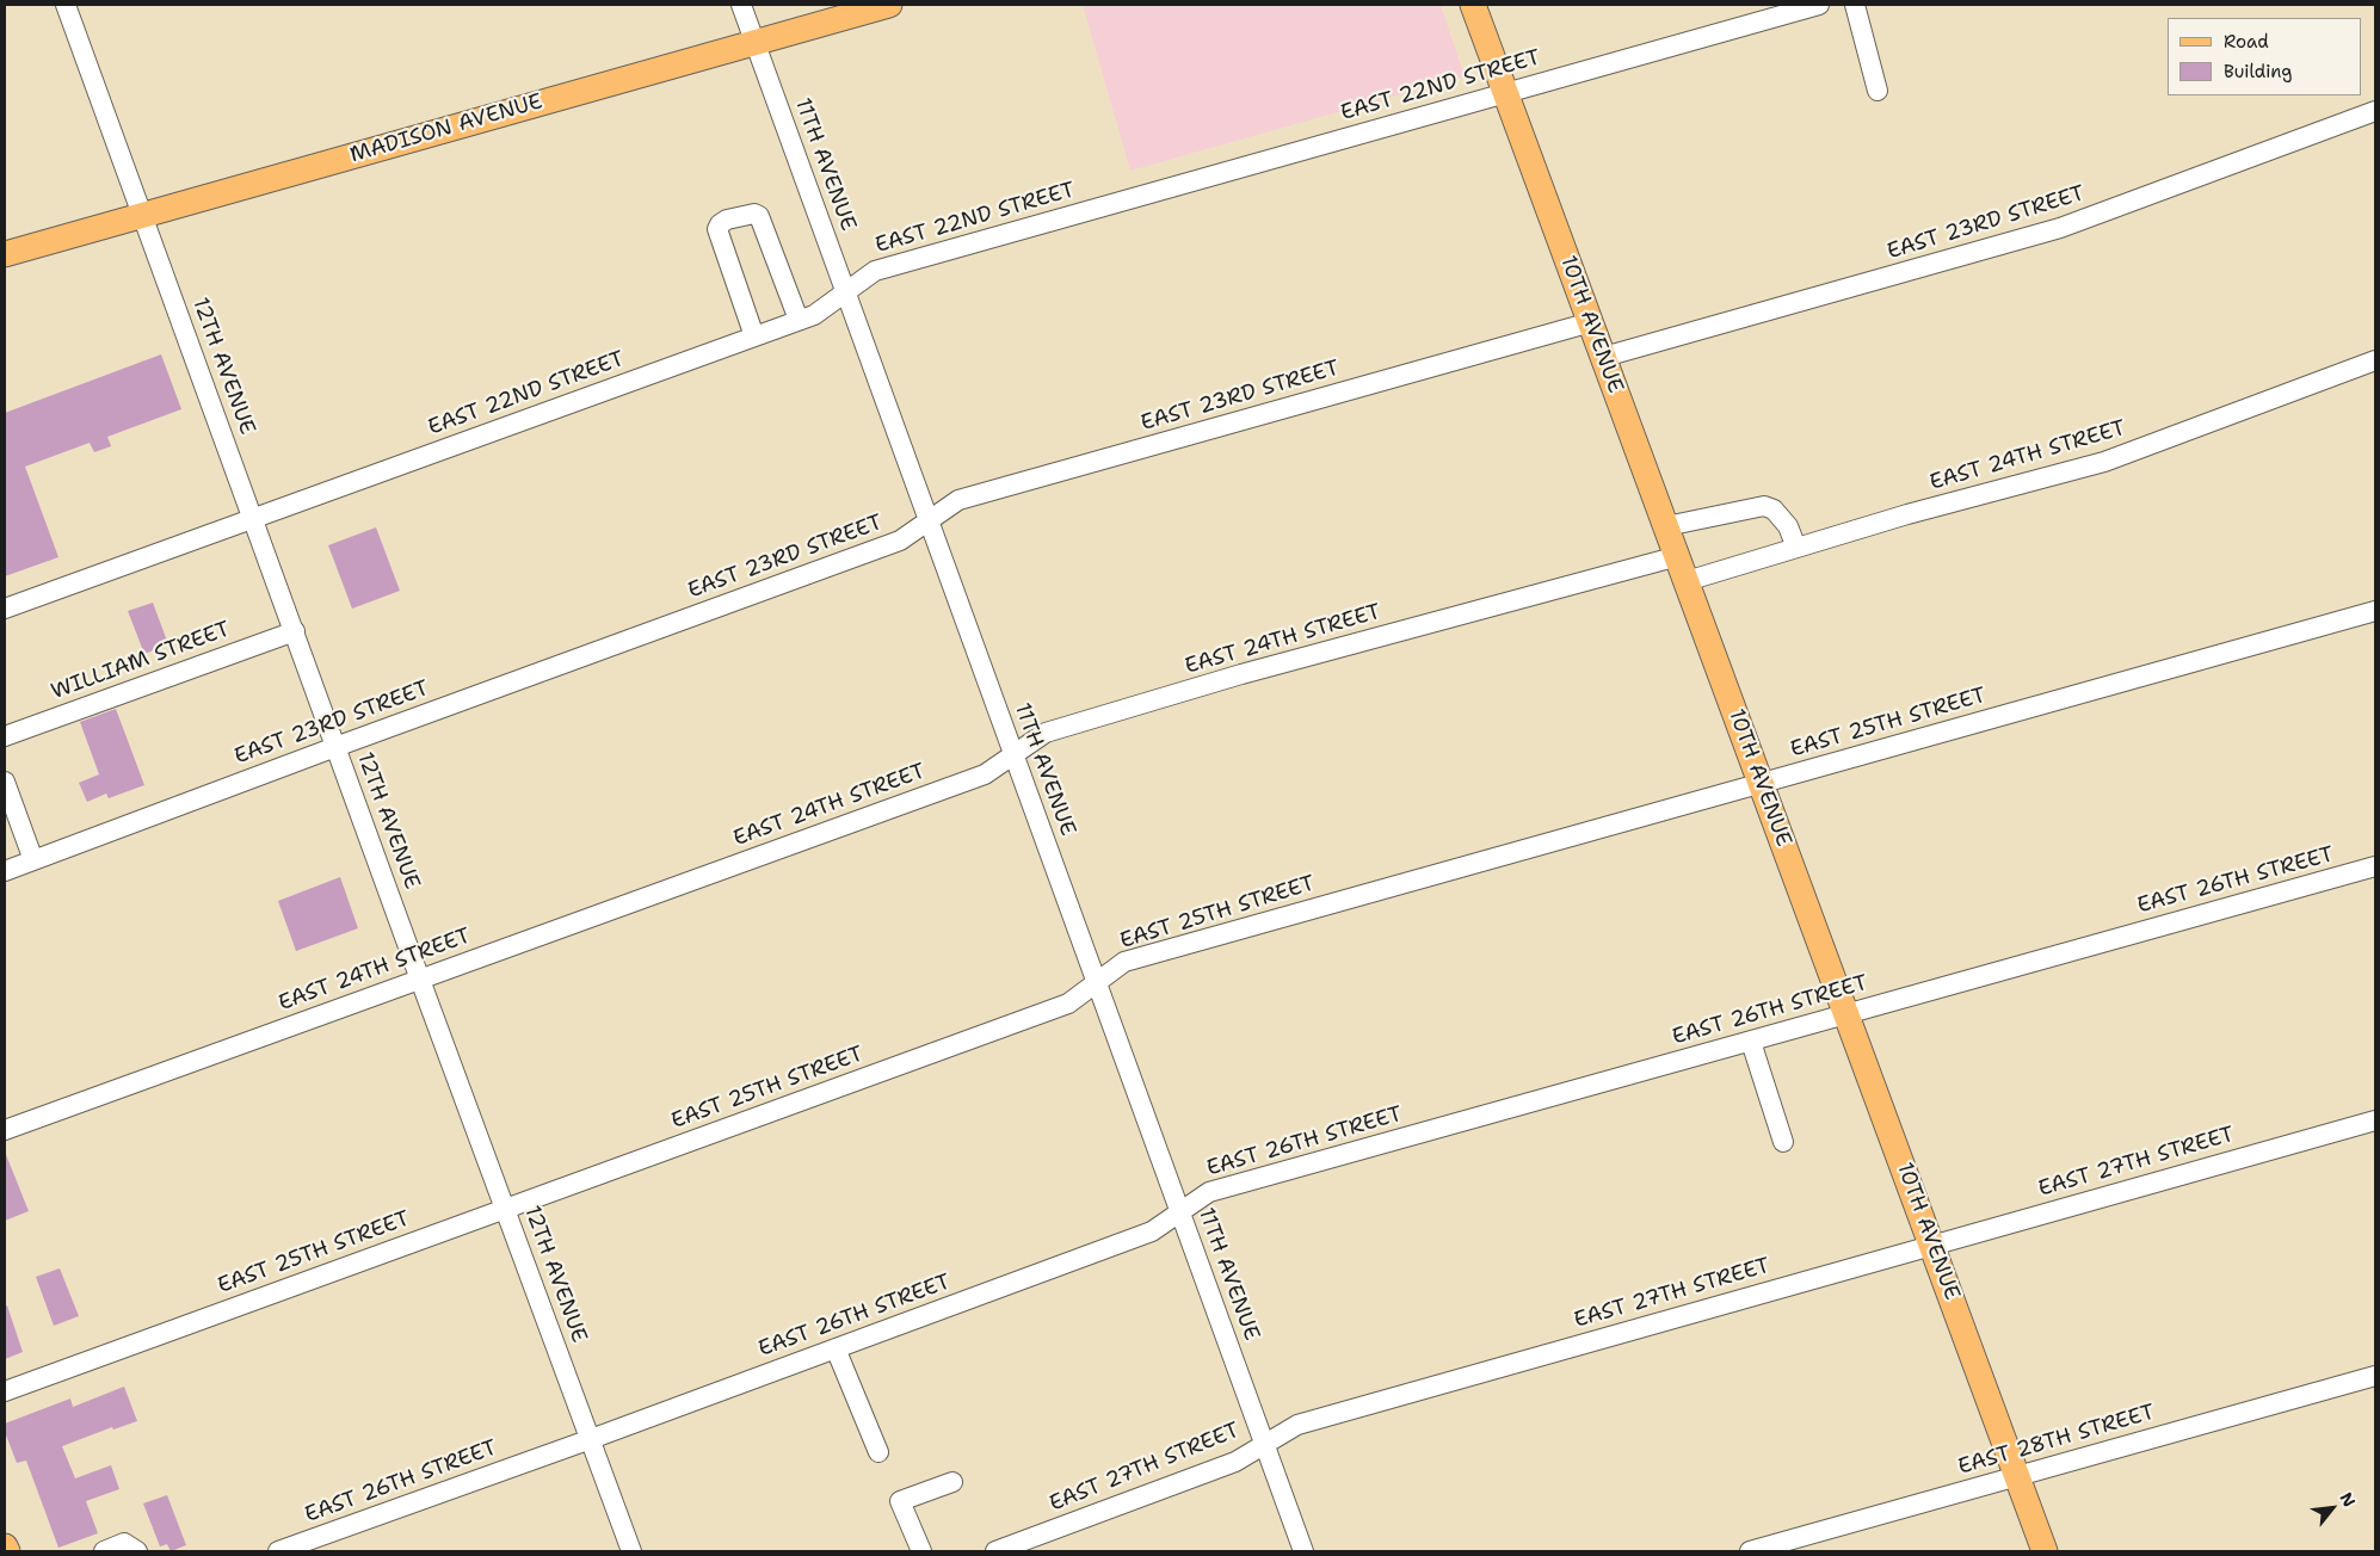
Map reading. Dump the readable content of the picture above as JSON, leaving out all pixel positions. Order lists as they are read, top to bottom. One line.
{"streets":{"main road":["MADISON AVENUE","10TH AVENUE"],"street":["EAST 22ND STREET","11TH AVENUE","EAST 23RD STREET","12TH AVENUE","EAST 24TH STREET","WILLIAM STREET","EAST 25TH STREET","EAST 26TH STREET","EAST 27TH STREET","EAST 28TH STREET"]},"crossings":[["EAST 22ND STREET","11TH AVENUE"],["EAST 22ND STREET","10TH AVENUE"],["EAST 22ND STREET","12TH AVENUE"],["MADISON AVENUE","11TH AVENUE"],["MADISON AVENUE","12TH AVENUE"],["11TH AVENUE","EAST 23RD STREET"],["11TH AVENUE","EAST 24TH STREET"],["11TH AVENUE","EAST 25TH STREET"],["11TH AVENUE","EAST 26TH STREET"],["11TH AVENUE","EAST 27TH STREET"],["EAST 23RD STREET","10TH AVENUE"],["EAST 23RD STREET","12TH AVENUE"],["10TH AVENUE","EAST 24TH STREET"],["10TH AVENUE","EAST 25TH STREET"],["10TH AVENUE","EAST 26TH STREET"],["10TH AVENUE","EAST 27TH STREET"],["10TH AVENUE","EAST 28TH STREET"],["12TH AVENUE","EAST 24TH STREET"],["12TH AVENUE","WILLIAM STREET"],["12TH AVENUE","EAST 25TH STREET"],["12TH AVENUE","EAST 26TH STREET"]],"legend":["Road","Building"],"north":"top right"}
